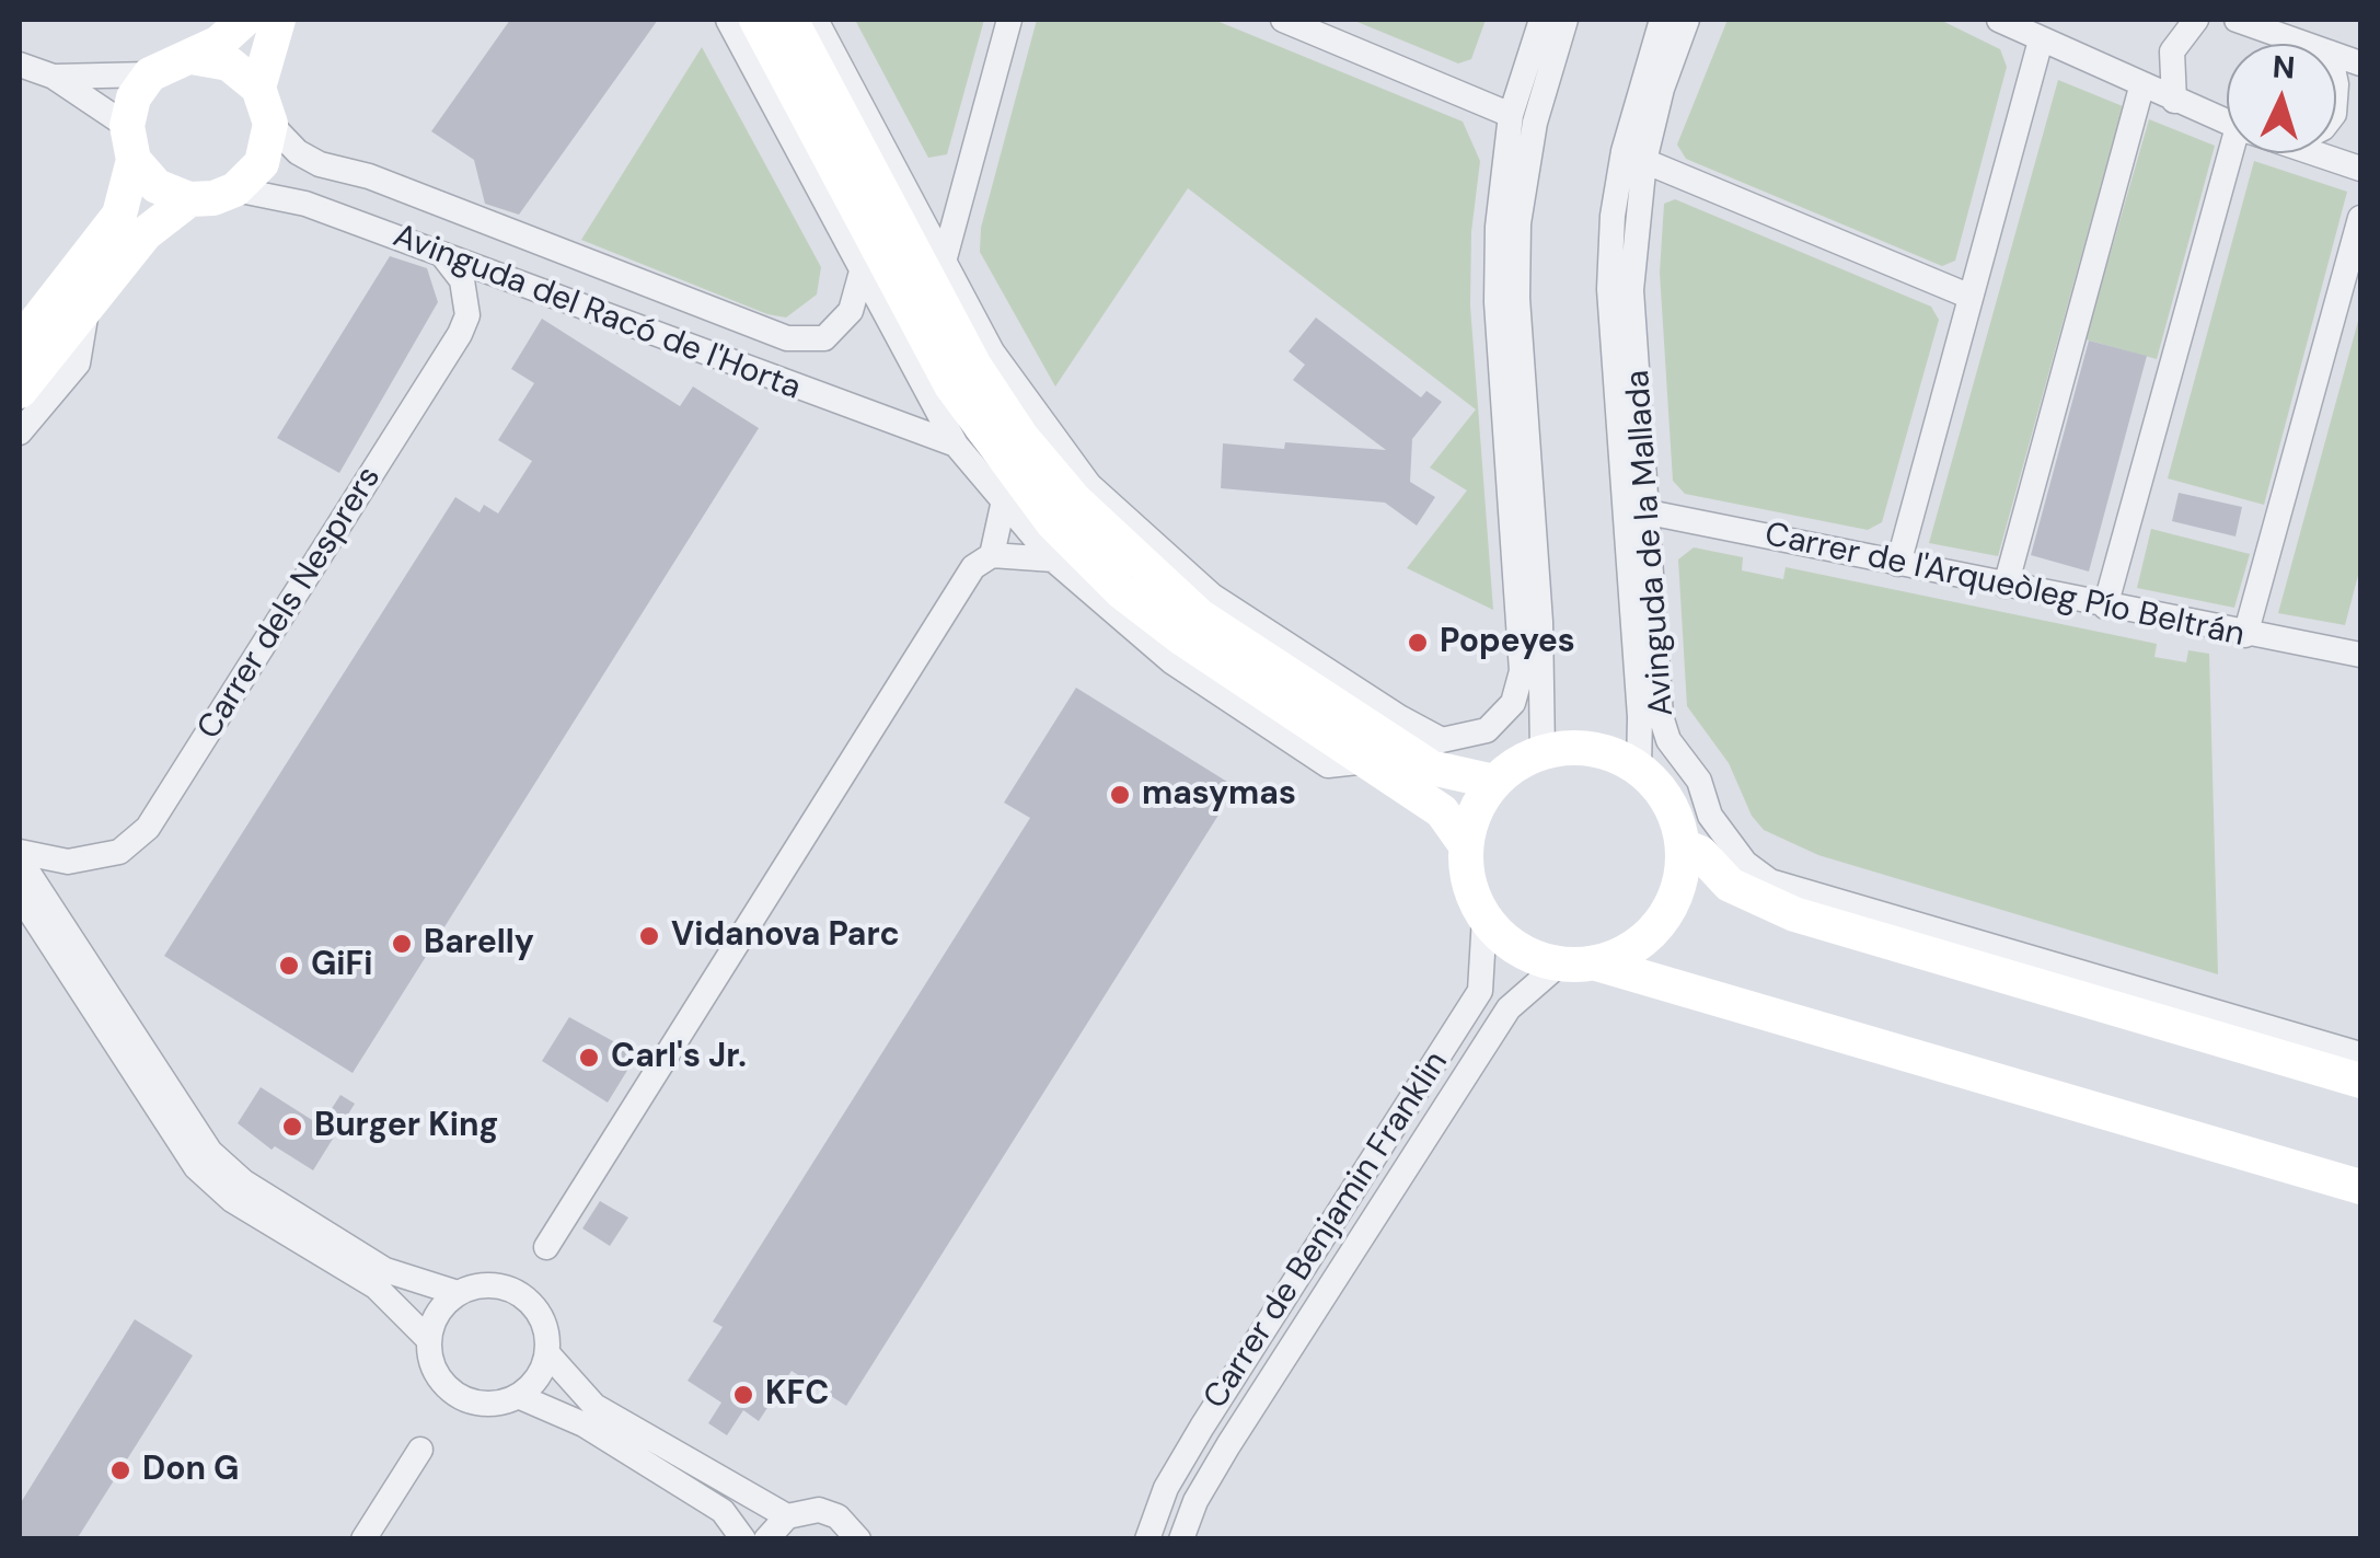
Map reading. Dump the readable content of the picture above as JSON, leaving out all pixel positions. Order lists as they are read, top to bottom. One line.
{"streets":{"street":["Avinguda del Racó de l'Horta","Avinguda de la Mallada","Carrer de l'Arqueòleg Pío Beltrán","Carrer dels Nesprers","Carrer de Benjamin Franklin"]},"crossings":[["Avinguda del Racó de l'Horta","Carrer dels Nesprers"],["Avinguda de la Mallada","Carrer de l'Arqueòleg Pío Beltrán"],["Avinguda de la Mallada","Carrer de Benjamin Franklin"]],"places":["Popeyes","masymas","Vidanova Parc","Barelly","GiFi","Carl's Jr.","Burger King","KFC","Don G"],"north":"top"}
